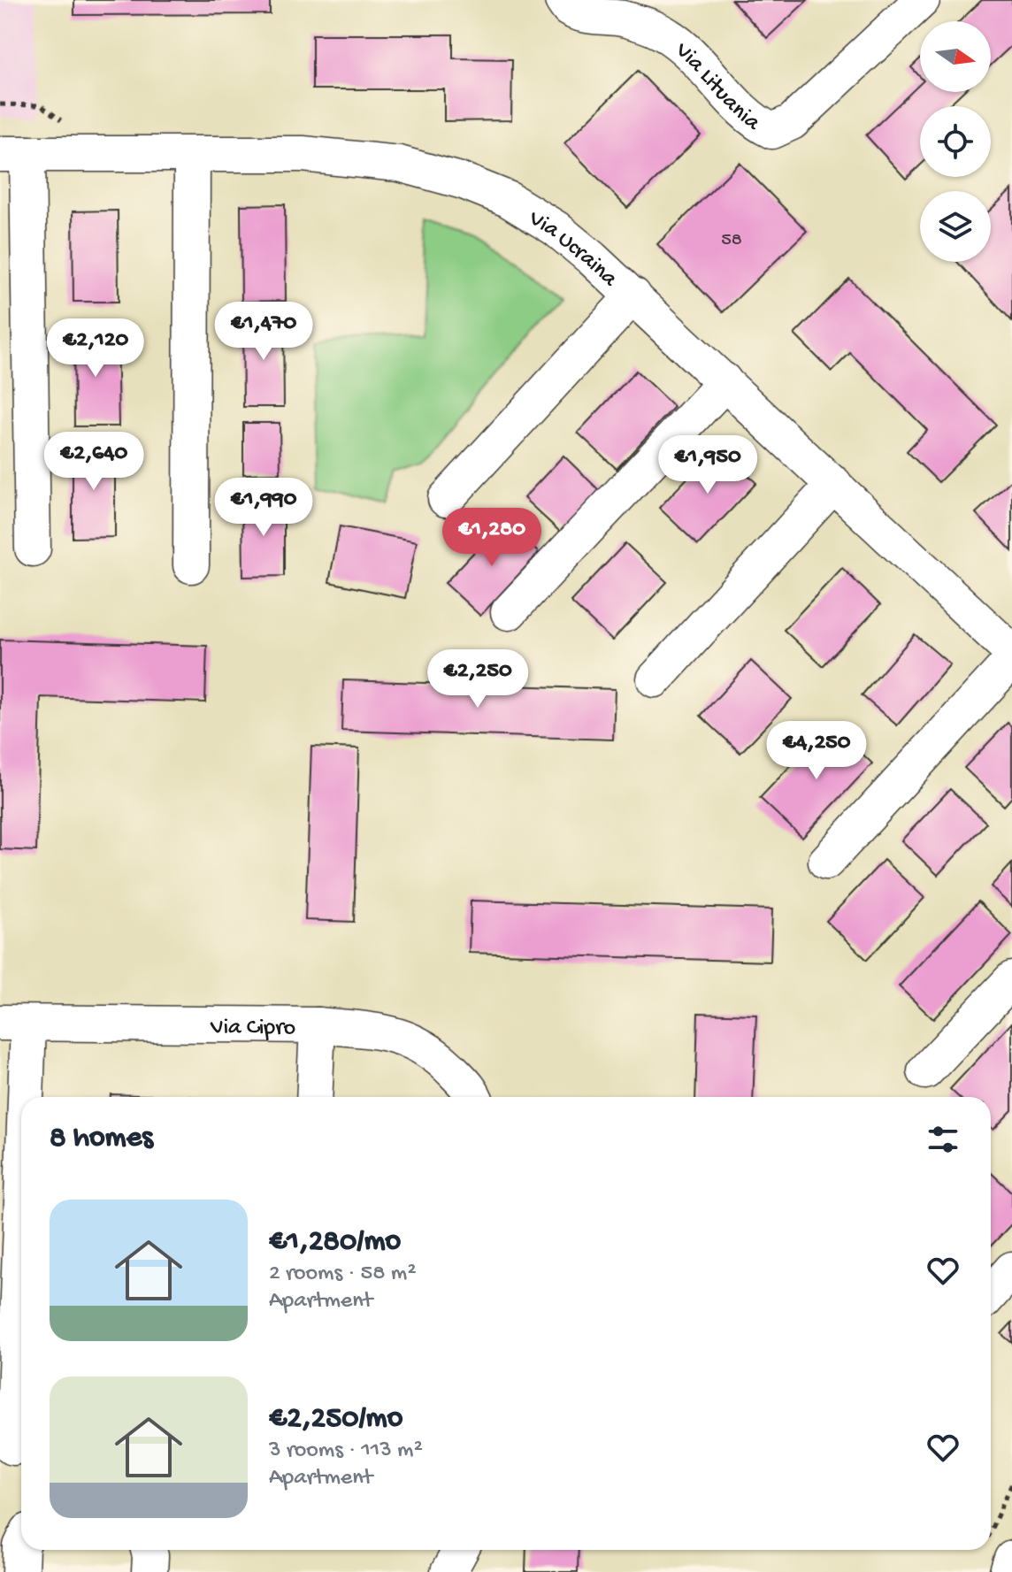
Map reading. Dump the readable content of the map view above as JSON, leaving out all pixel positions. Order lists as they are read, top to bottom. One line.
{"streets":{"street":["Via Lituania","Via Ucraina","Via Cipro"]},"house_numbers":["58"],"north":"right","page":{"price":["€1,470","€2,120","€2,640","€1,950","€1,990","€1,280","€2,250","€4,250"],"heading":"8 homes","list":[{"name":"€1,280/mo","note":"2 rooms · 58 m² · Apartment"},{"name":"€2,250/mo","note":"3 rooms · 113 m² · Apartment"}]}}
